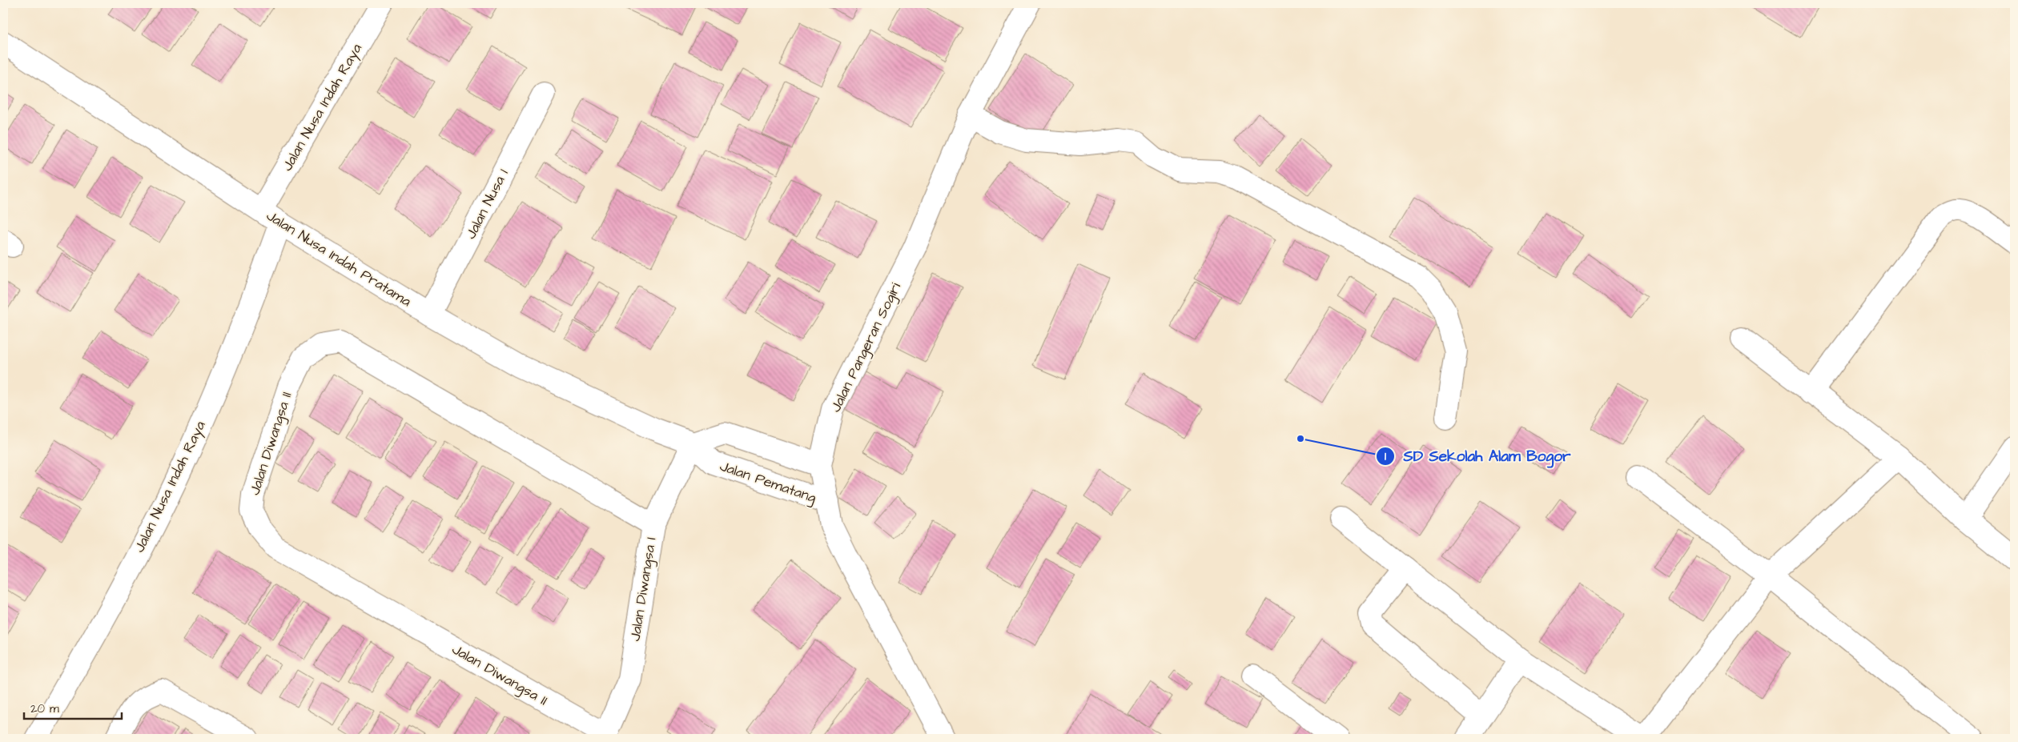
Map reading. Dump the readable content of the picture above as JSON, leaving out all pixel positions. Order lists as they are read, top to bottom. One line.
{"streets":{"street":["Jalan Nusa Indah Raya","Jalan Nusa 1","Jalan Nusa Indah Pratama","Jalan Pangeran Sogiri","Jalan Diwangsa II","Jalan Pematang","Jalan Diwangsa I"]},"crossings":[["Jalan Nusa Indah Raya","Jalan Nusa Indah Pratama"],["Jalan Nusa 1","Jalan Nusa Indah Pratama"],["Jalan Nusa Indah Pratama","Jalan Pematang"],["Jalan Nusa Indah Pratama","Jalan Diwangsa I"],["Jalan Pangeran Sogiri","Jalan Pematang"],["Jalan Diwangsa II","Jalan Diwangsa I"],["Jalan Pematang","Jalan Diwangsa I"]],"places":["SD Sekolah Alam Bogor"],"scale_bar":"20 m"}
